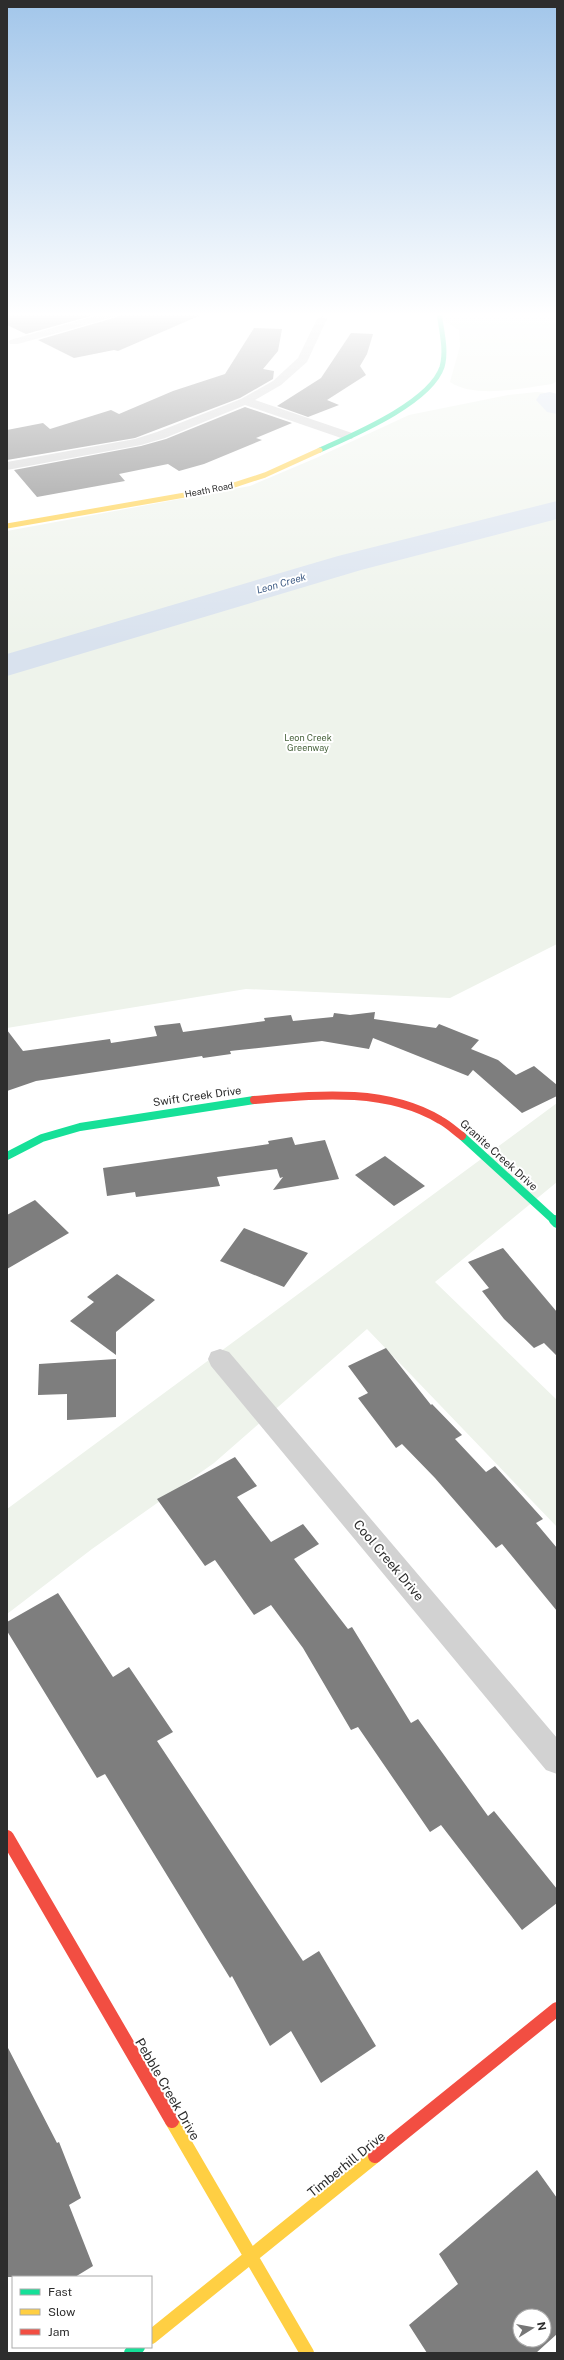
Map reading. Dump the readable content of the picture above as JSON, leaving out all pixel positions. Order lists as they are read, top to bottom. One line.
{"streets":{"street":["Heath Road","Swift Creek Drive","Granite Creek Drive","Cool Creek Drive","Pebble Creek Drive","Timberhill Drive"]},"crossings":[["Swift Creek Drive","Granite Creek Drive"],["Pebble Creek Drive","Timberhill Drive"]],"water":["Leon Creek"],"parks":["Leon Creek Greenway"],"legend":["Fast","Slow","Jam"],"north":"right"}
